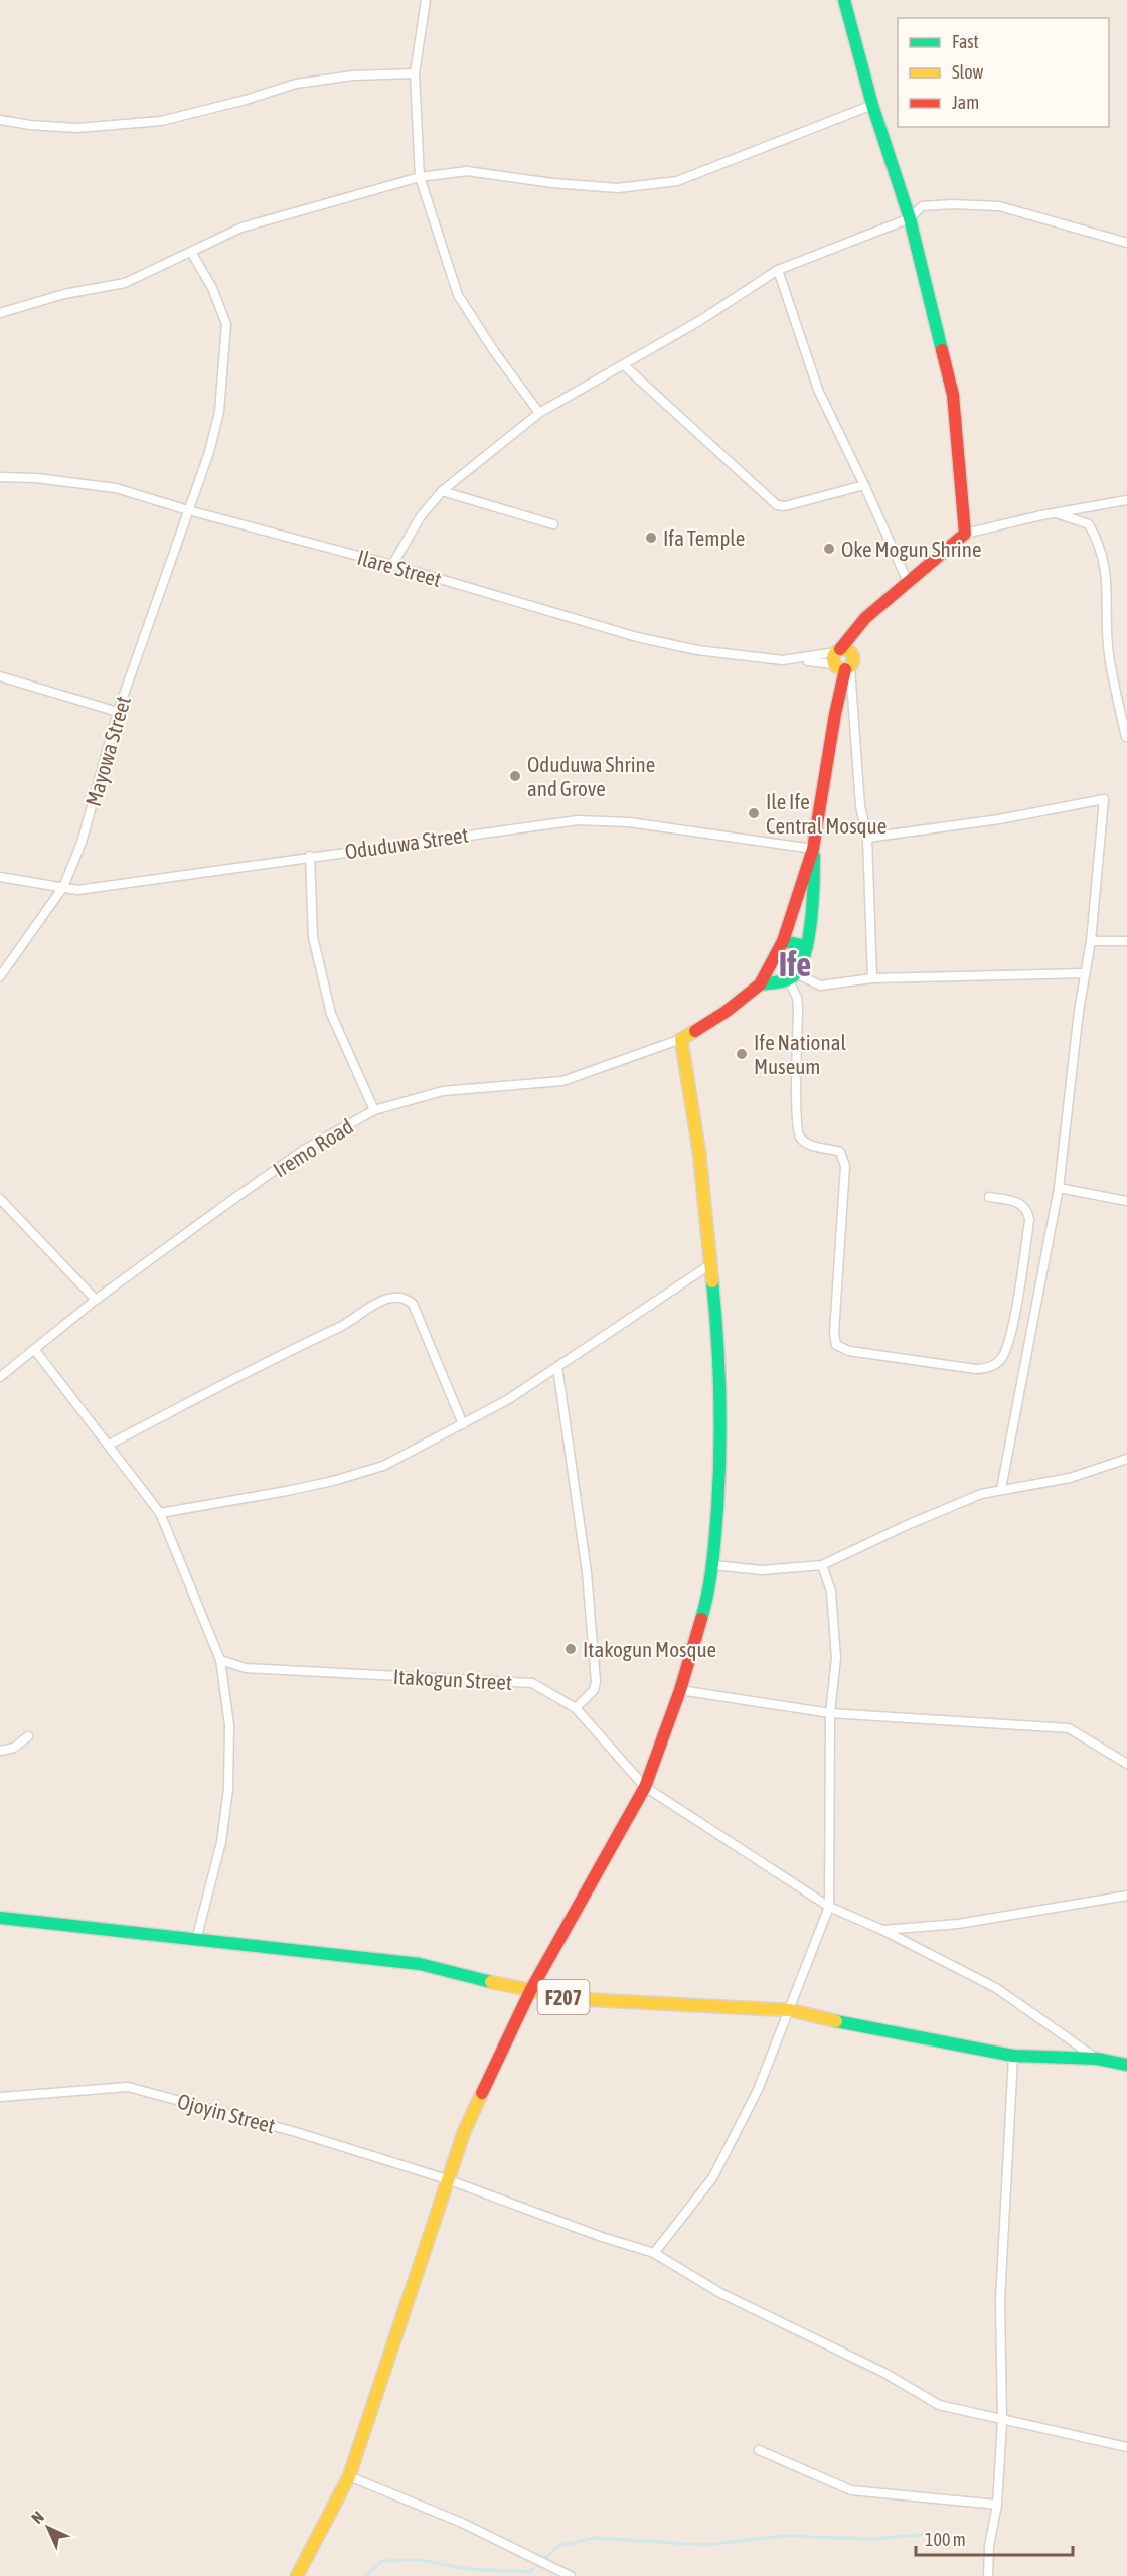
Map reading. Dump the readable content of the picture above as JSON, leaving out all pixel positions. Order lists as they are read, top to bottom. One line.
{"streets":{"street":["Ilare Street","Mayowa Street","Oduduwa Street","Iremo Road","Itakogun Street","F207","Ojoyin Street"]},"crossings":[["Ilare Street","Mayowa Street"],["Mayowa Street","Oduduwa Street"],["Itakogun Street","F207"]],"districts":["Ife"],"places":["Ifa Temple","Oke Mogun Shrine","Oduduwa Shrine and Grove","Ile Ife Central Mosque","Ife National Museum","Itakogun Mosque"],"legend":["Fast","Slow","Jam"],"scale_bar":"100 m","north":"top left"}
